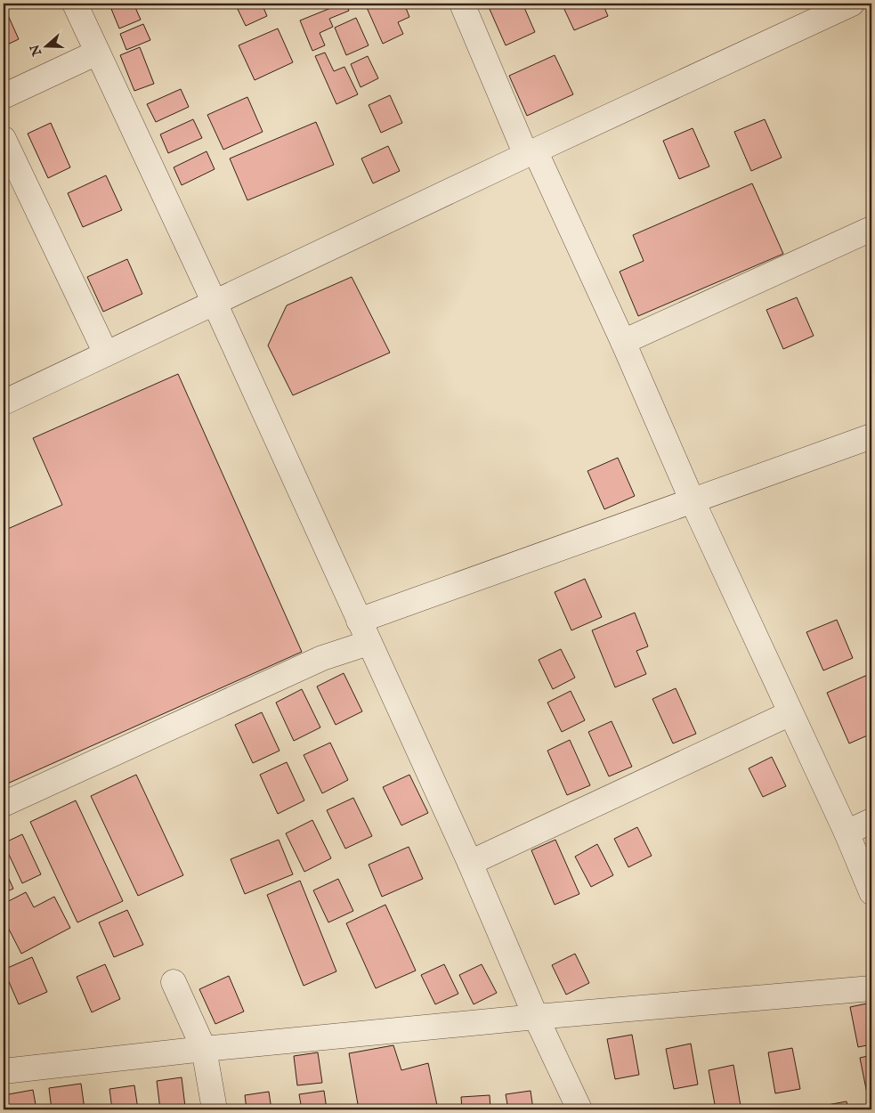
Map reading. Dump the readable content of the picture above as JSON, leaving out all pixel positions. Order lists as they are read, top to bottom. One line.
{"north":"left"}
